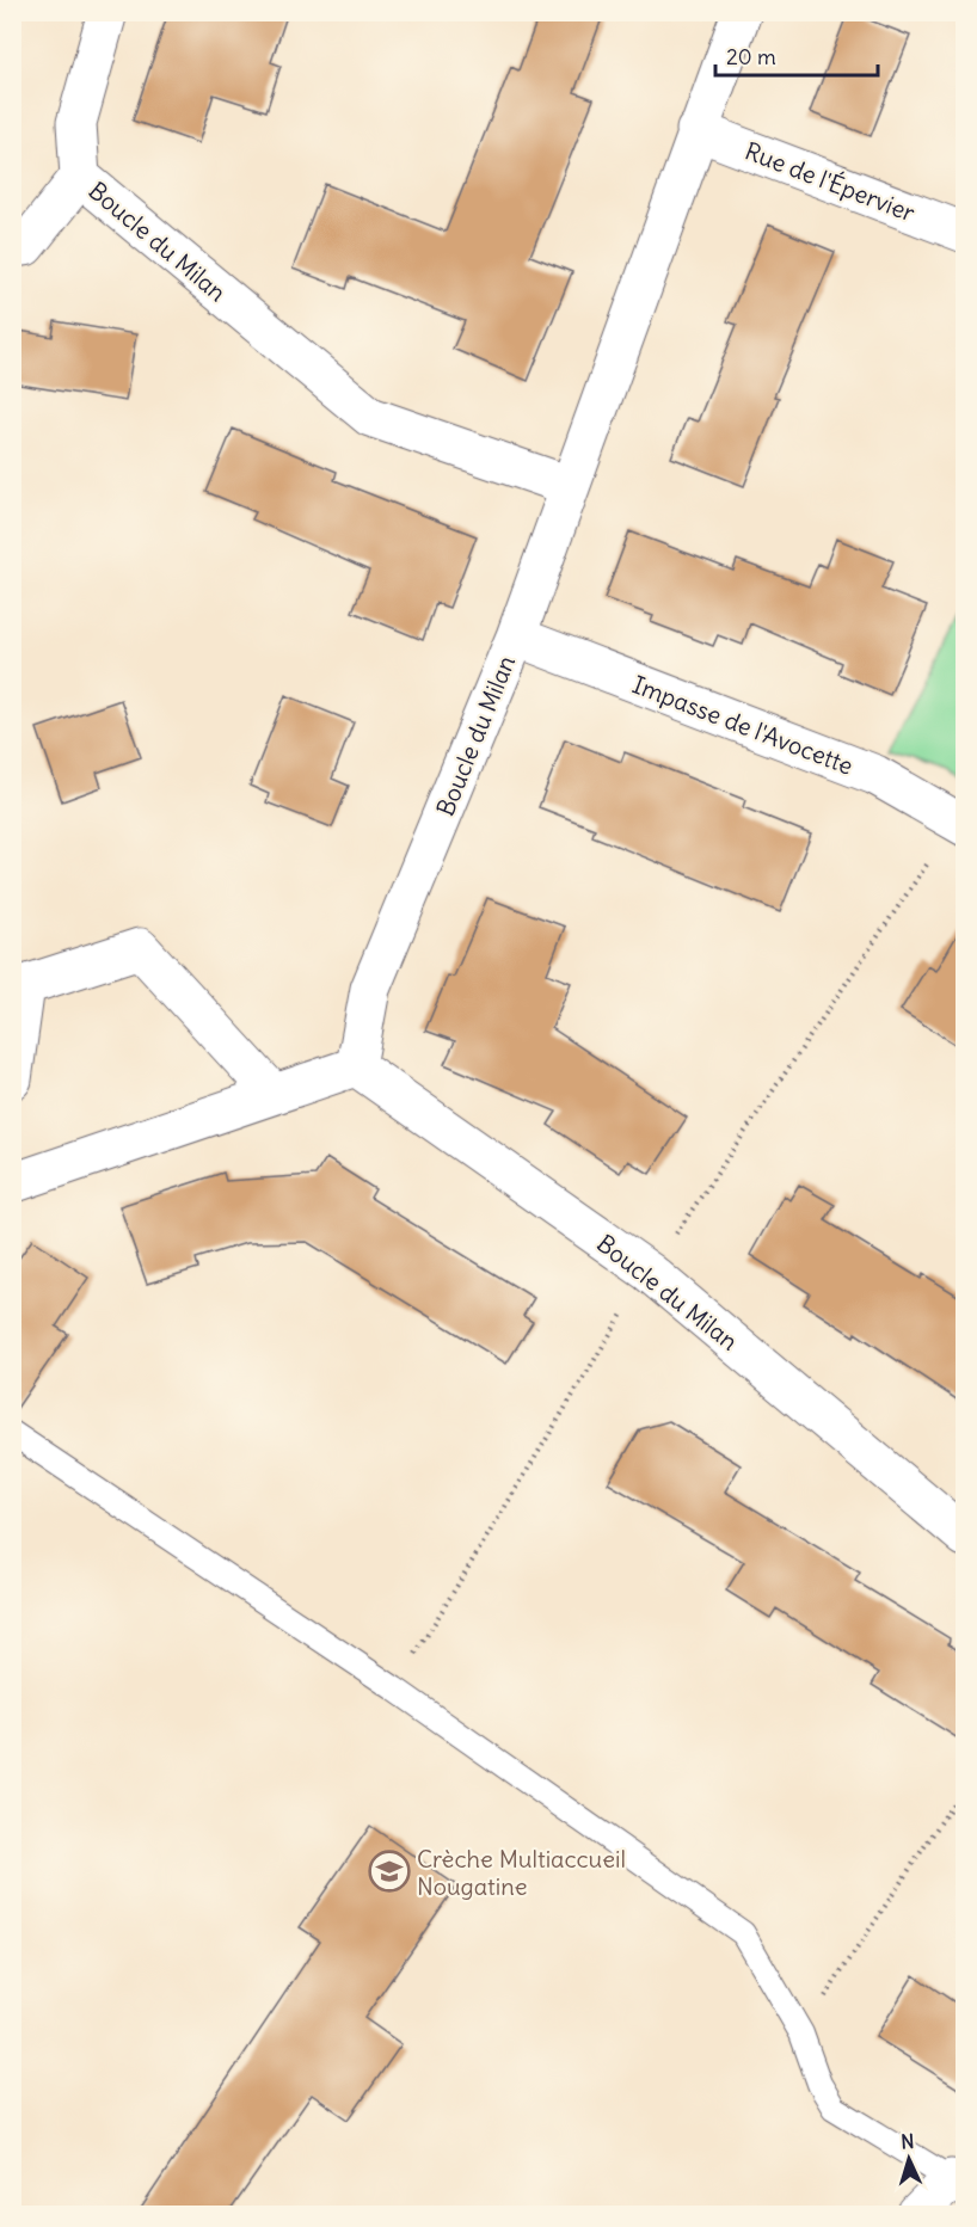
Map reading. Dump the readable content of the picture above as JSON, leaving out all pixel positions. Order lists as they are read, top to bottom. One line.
{"streets":{"street":["Rue de l'Épervier","Boucle du Milan","Impasse de l'Avocette"]},"crossings":[["Rue de l'Épervier","Boucle du Milan"],["Boucle du Milan","Impasse de l'Avocette"]],"places":{"school or university":["Crèche Multiaccueil Nougatine"]},"scale_bar":"20 m","north":"top"}
